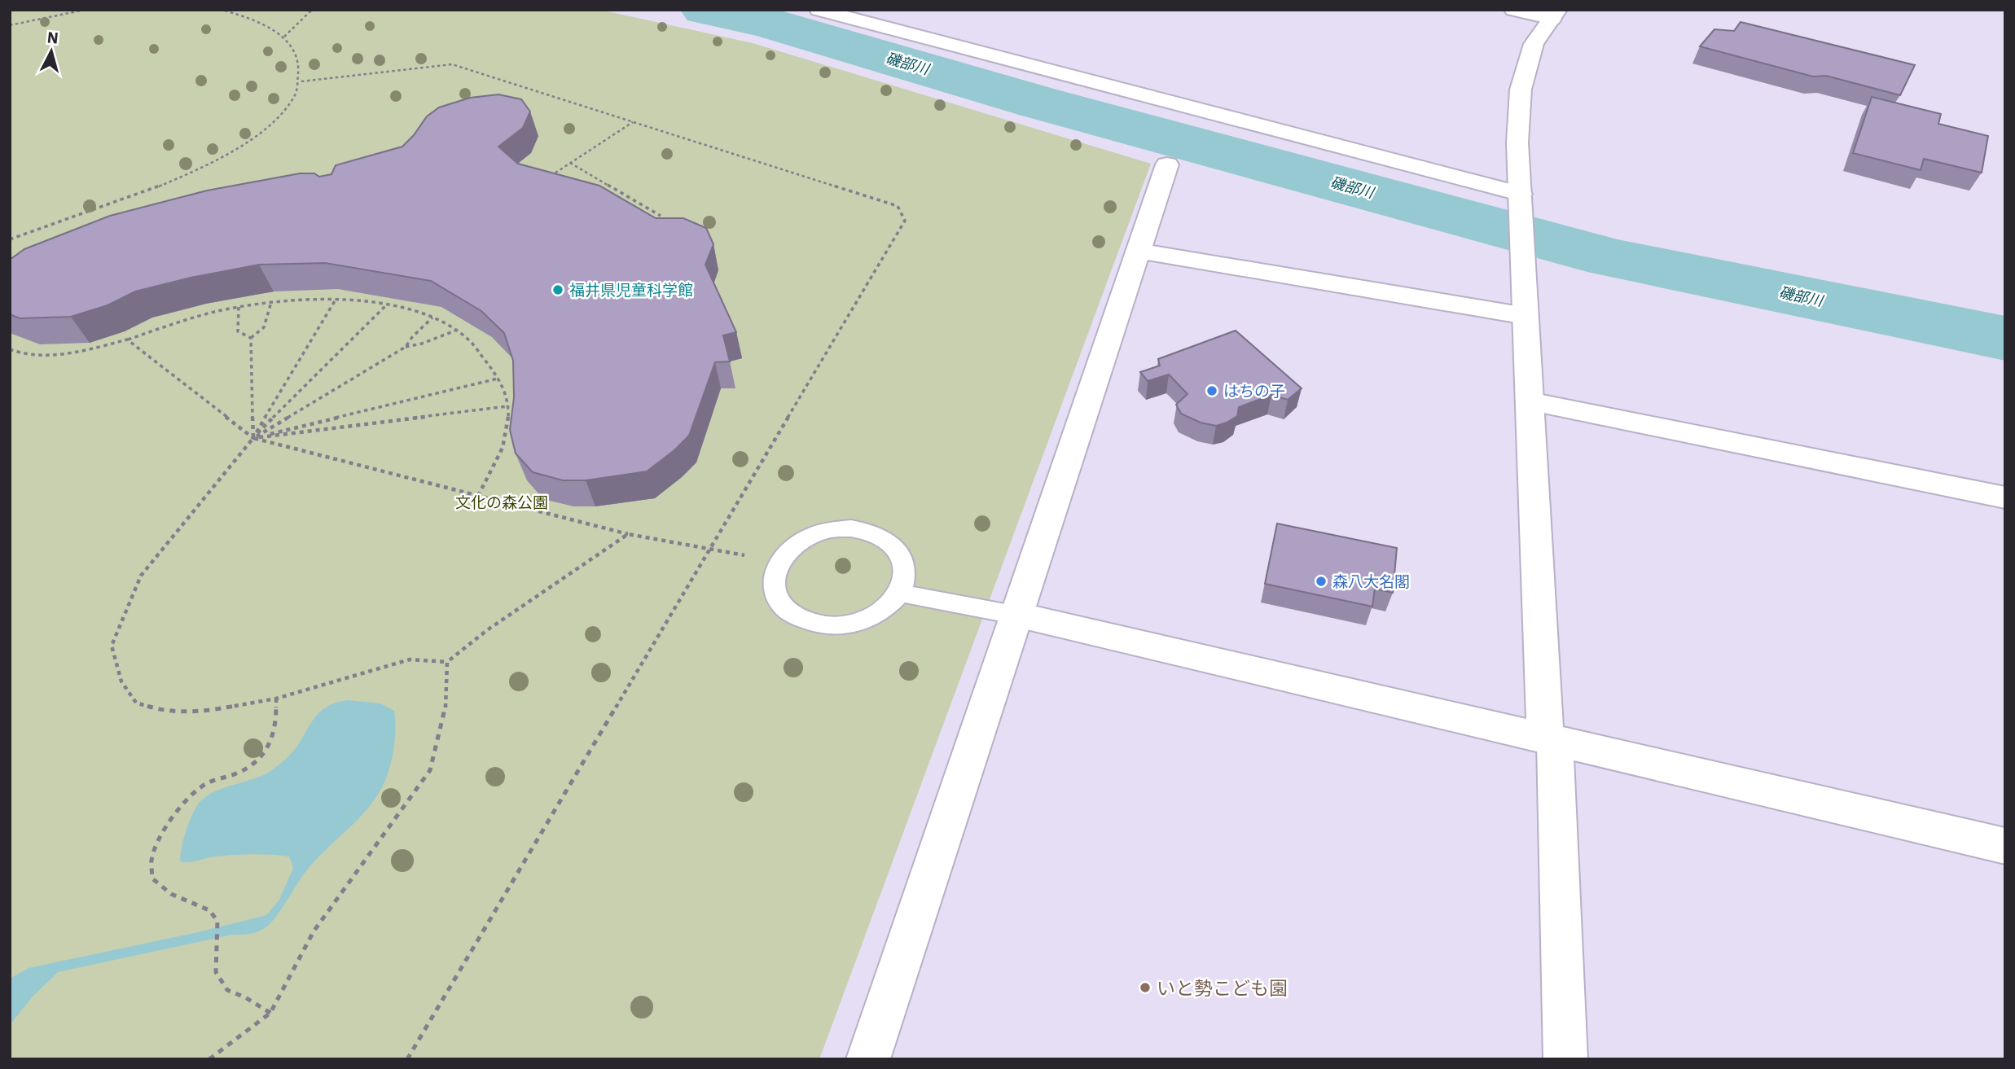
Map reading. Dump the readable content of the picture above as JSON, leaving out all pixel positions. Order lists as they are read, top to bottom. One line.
{"water":["磯部川"],"parks":["文化の森公園"],"places":["福井県児童科学館","はちの子","森八大名閣","いと勢こども園"],"north":"top"}
